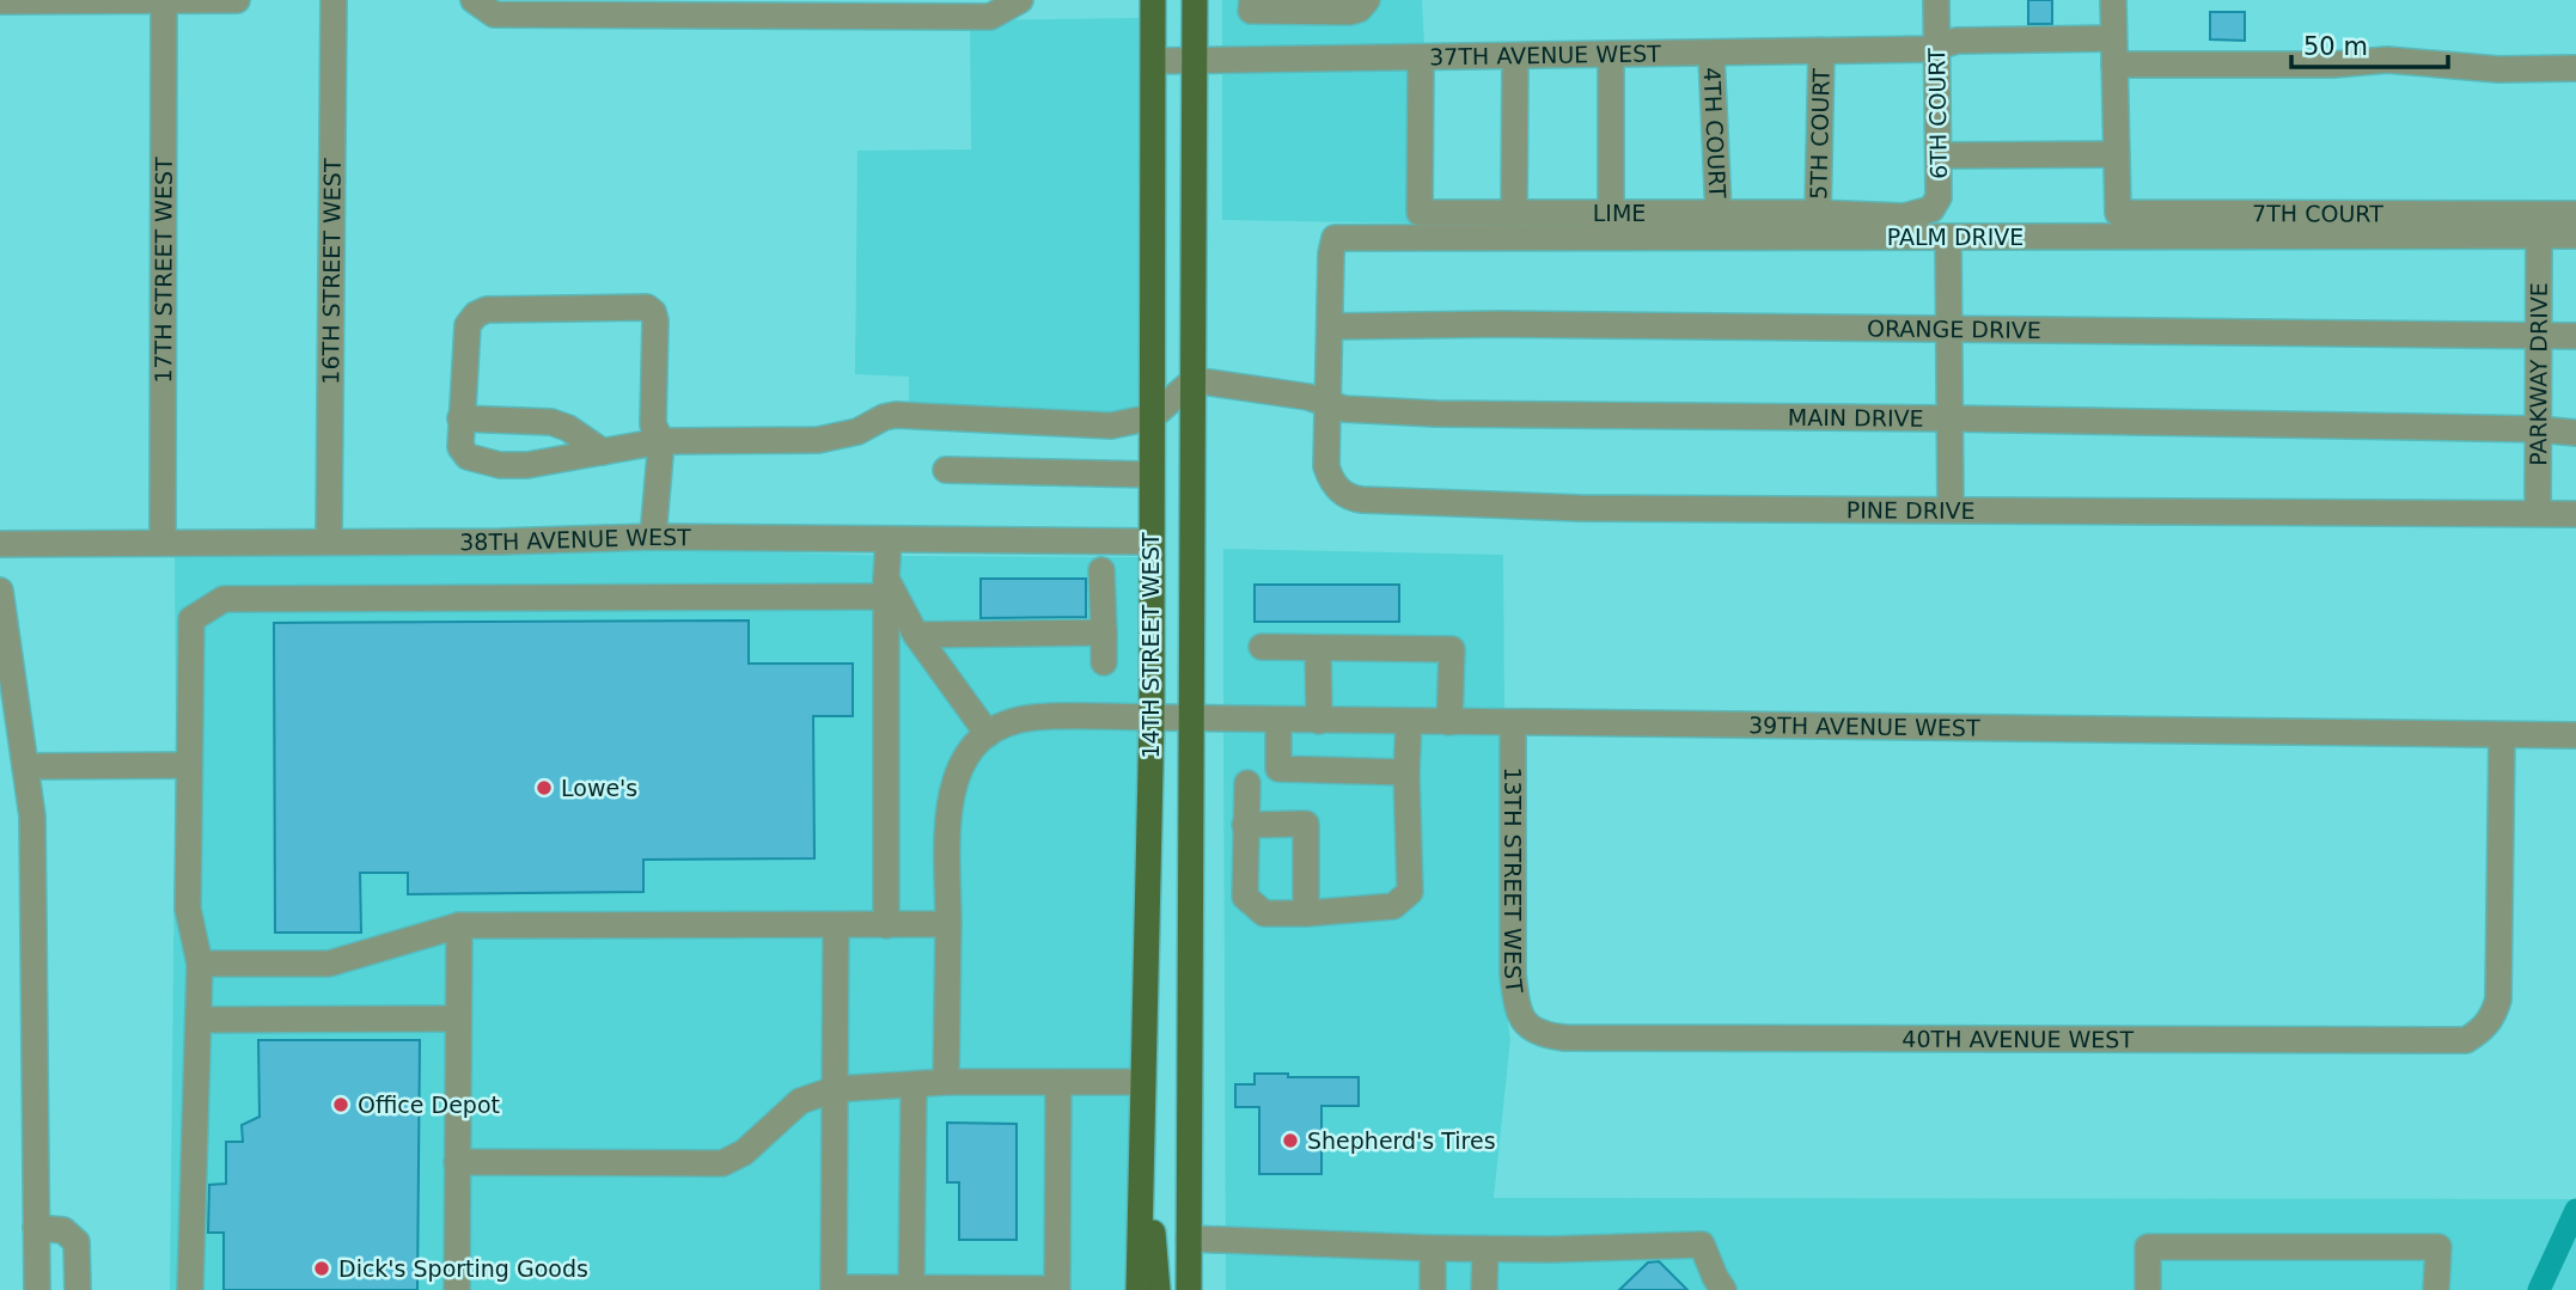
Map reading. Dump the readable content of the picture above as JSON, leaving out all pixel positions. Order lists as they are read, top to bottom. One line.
{"streets":{"main road":["14TH STREET WEST"],"street":["37TH AVENUE WEST","6TH COURT","5TH COURT","4TH COURT","LIME","7TH COURT","PALM DRIVE","17TH STREET WEST","16TH STREET WEST","ORANGE DRIVE","PARKWAY DRIVE","MAIN DRIVE","PINE DRIVE","38TH AVENUE WEST","39TH AVENUE WEST","13TH STREET WEST","40TH AVENUE WEST"]},"crossings":[["37TH AVENUE WEST","6TH COURT"],["37TH AVENUE WEST","5TH COURT"],["37TH AVENUE WEST","4TH COURT"],["37TH AVENUE WEST","LIME"],["37TH AVENUE WEST","14TH STREET WEST"],["6TH COURT","5TH COURT"],["6TH COURT","LIME"],["5TH COURT","LIME"],["4TH COURT","LIME"],["PALM DRIVE","PARKWAY DRIVE"],["PALM DRIVE","PINE DRIVE"],["17TH STREET WEST","38TH AVENUE WEST"],["16TH STREET WEST","38TH AVENUE WEST"],["ORANGE DRIVE","PARKWAY DRIVE"],["ORANGE DRIVE","PINE DRIVE"],["PARKWAY DRIVE","MAIN DRIVE"],["PARKWAY DRIVE","PINE DRIVE"],["MAIN DRIVE","PINE DRIVE"],["MAIN DRIVE","14TH STREET WEST"],["38TH AVENUE WEST","14TH STREET WEST"],["14TH STREET WEST","39TH AVENUE WEST"],["39TH AVENUE WEST","13TH STREET WEST"],["39TH AVENUE WEST","40TH AVENUE WEST"],["13TH STREET WEST","40TH AVENUE WEST"]],"places":["Lowe's","Office Depot","Shepherd's Tires","Dick's Sporting Goods"],"scale_bar":"50 m"}
